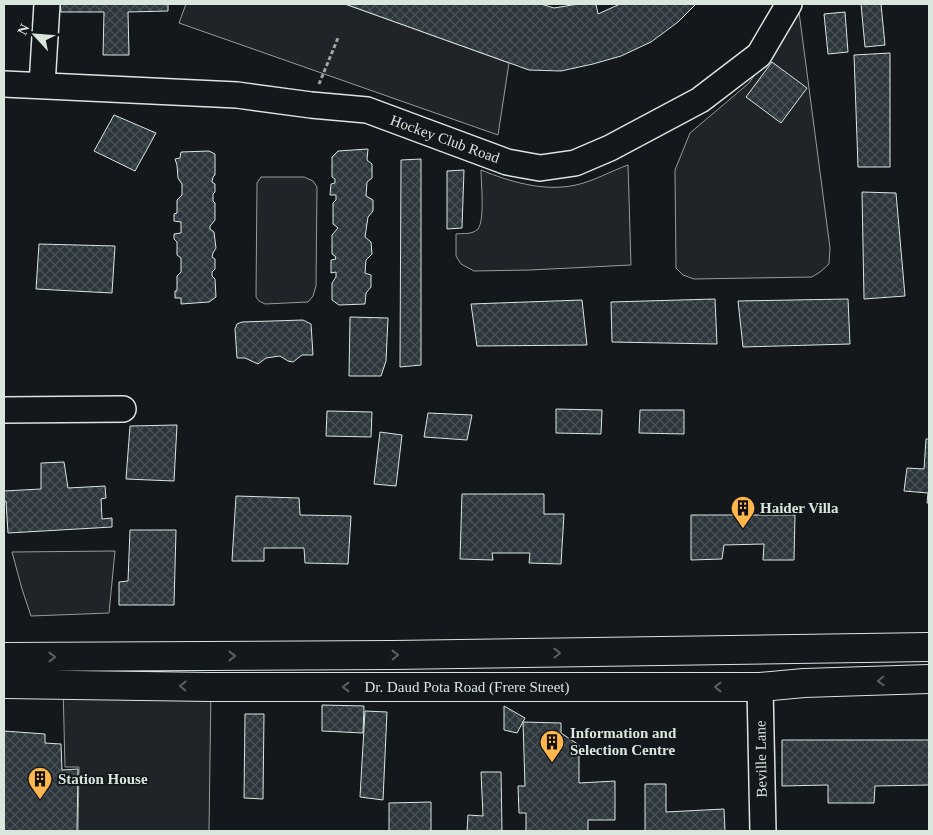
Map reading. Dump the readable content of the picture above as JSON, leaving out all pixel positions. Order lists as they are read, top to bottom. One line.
{"streets":{"main road":["Dr. Daud Pota Road (Frere Street)"],"street":["Hockey Club Road","Beville Lane"]},"crossings":[["Dr. Daud Pota Road (Frere Street)","Beville Lane"]],"places":{"building":["Haider Villa","Information and Selection Centre","Station House"]},"north":"top left"}
